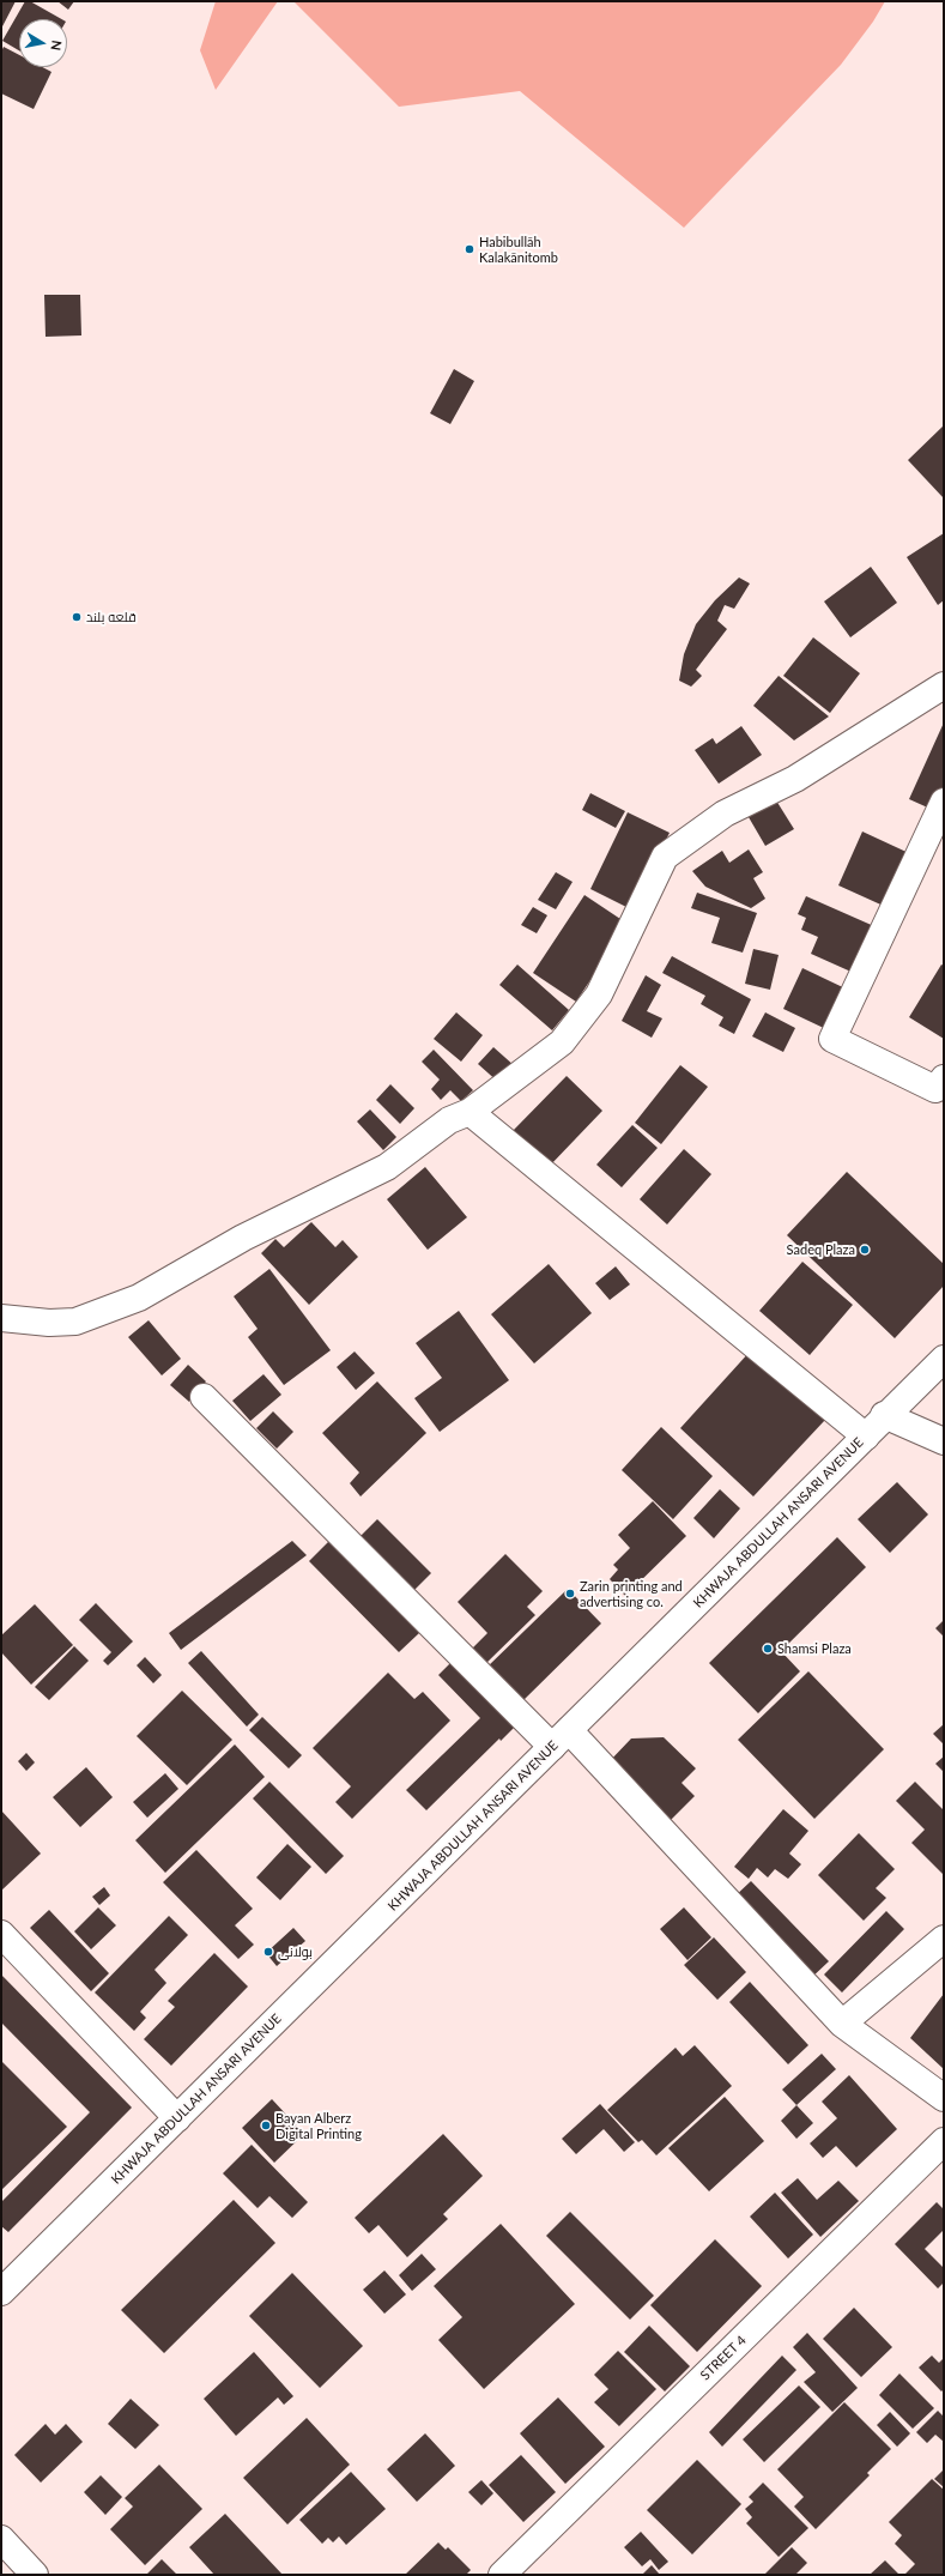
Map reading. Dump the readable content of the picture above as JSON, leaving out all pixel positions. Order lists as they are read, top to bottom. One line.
{"streets":{"street":["KHWAJA ABDULLAH ANSARI AVENUE","STREET 4"]},"places":["Habibullāh Kalakānitomb","قلعه بلند","Sadeq Plaza","Zarin printing and advertising co.","Shamsi Plaza","بولانی","Bayan Alberz Digital Printing"],"north":"right"}
